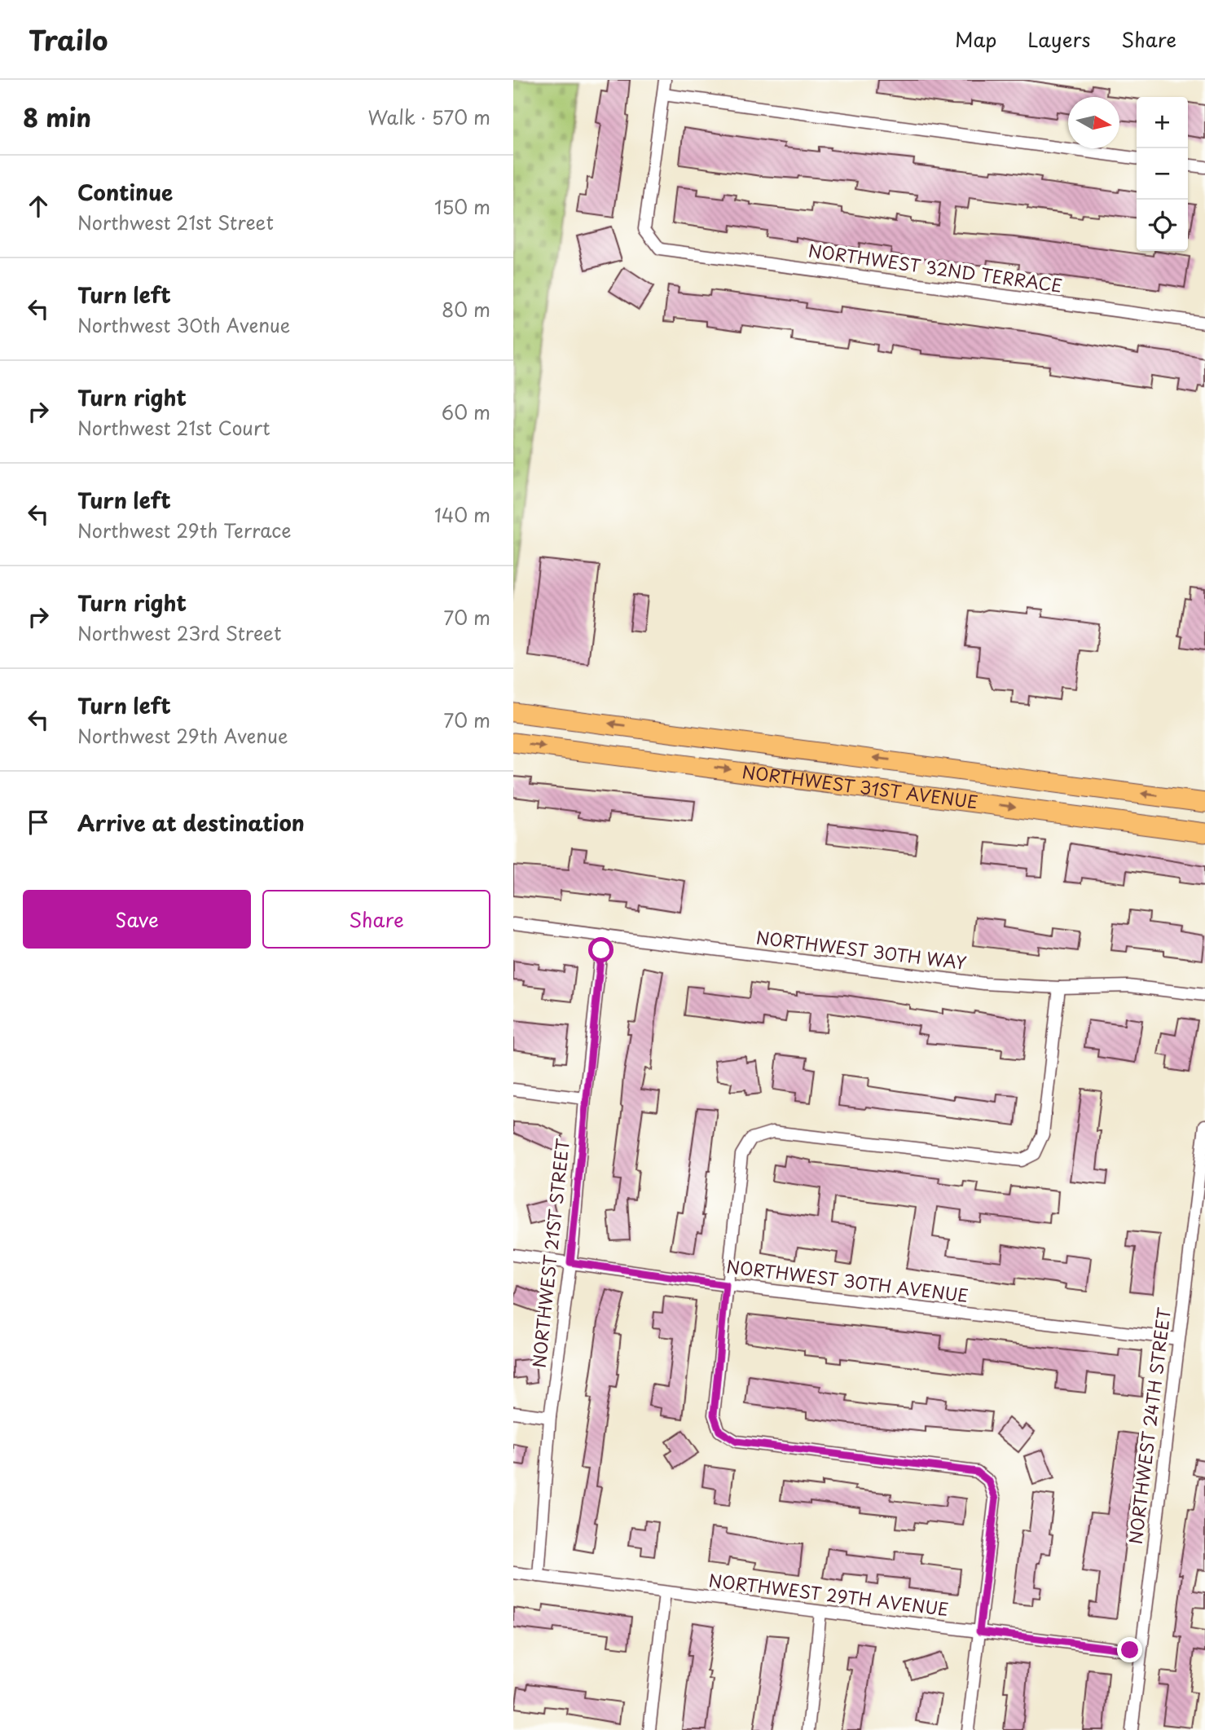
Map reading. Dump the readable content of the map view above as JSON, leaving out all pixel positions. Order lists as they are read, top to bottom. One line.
{"streets":{"main road":["NORTHWEST 31ST AVENUE"],"street":["NORTHWEST 32ND TERRACE","NORTHWEST 30TH WAY","NORTHWEST 21ST STREET","NORTHWEST 30TH AVENUE","NORTHWEST 24TH STREET","NORTHWEST 29TH AVENUE"]},"crossings":[["NORTHWEST 30TH WAY","NORTHWEST 21ST STREET"],["NORTHWEST 21ST STREET","NORTHWEST 30TH AVENUE"],["NORTHWEST 21ST STREET","NORTHWEST 29TH AVENUE"],["NORTHWEST 30TH AVENUE","NORTHWEST 24TH STREET"],["NORTHWEST 24TH STREET","NORTHWEST 29TH AVENUE"]],"north":"right","page":{"header":"Trailo","nav":["Map","Layers","Share"],"heading":["8 min","Walk · 570 m"],"map_buttons":["+","−"],"list":[["Continue","Northwest 21st Street","150 m"],["Turn left","Northwest 30th Avenue","80 m"],["Turn right","Northwest 21st Court","60 m"],["Turn left","Northwest 29th Terrace","140 m"],["Turn right","Northwest 23rd Street","70 m"],["Turn left","Northwest 29th Avenue","70 m"],"Arrive at destination"],"buttons":["Save","Share"]}}
